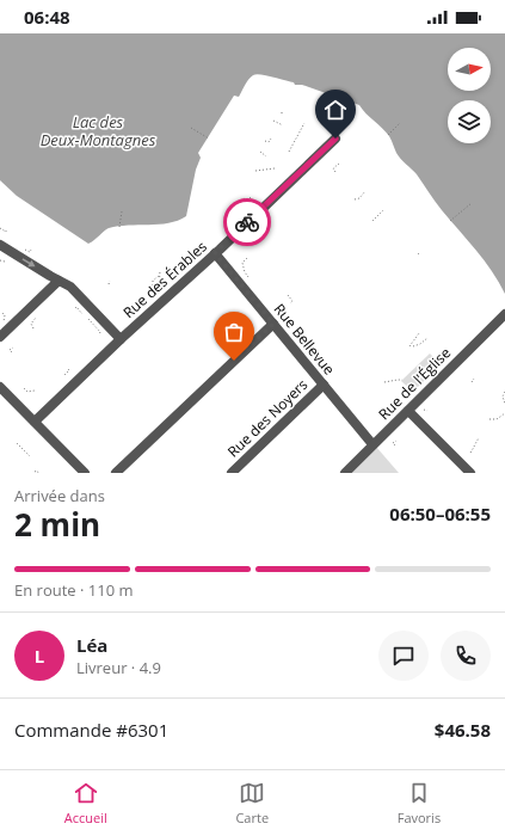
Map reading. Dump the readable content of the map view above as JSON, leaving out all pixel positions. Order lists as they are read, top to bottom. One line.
{"streets":{"street":["Rue des Érables","Rue Bellevue","Rue de l'Église","Rue des Noyers"]},"crossings":[["Rue des Érables","Rue Bellevue"],["Rue Bellevue","Rue de l'Église"],["Rue Bellevue","Rue des Noyers"]],"water":["Lac des Deux-Montagnes"],"north":"right","page":{"status":"06:48","heading":["2 min","Arrivée dans","06:50–06:55"],"panel":["Léa","Livreur · 4.9","Commande #6301","$46.58"],"bar":"En route · 110 m","round":"L","tabs":["Accueil","Carte","Favoris"]}}
